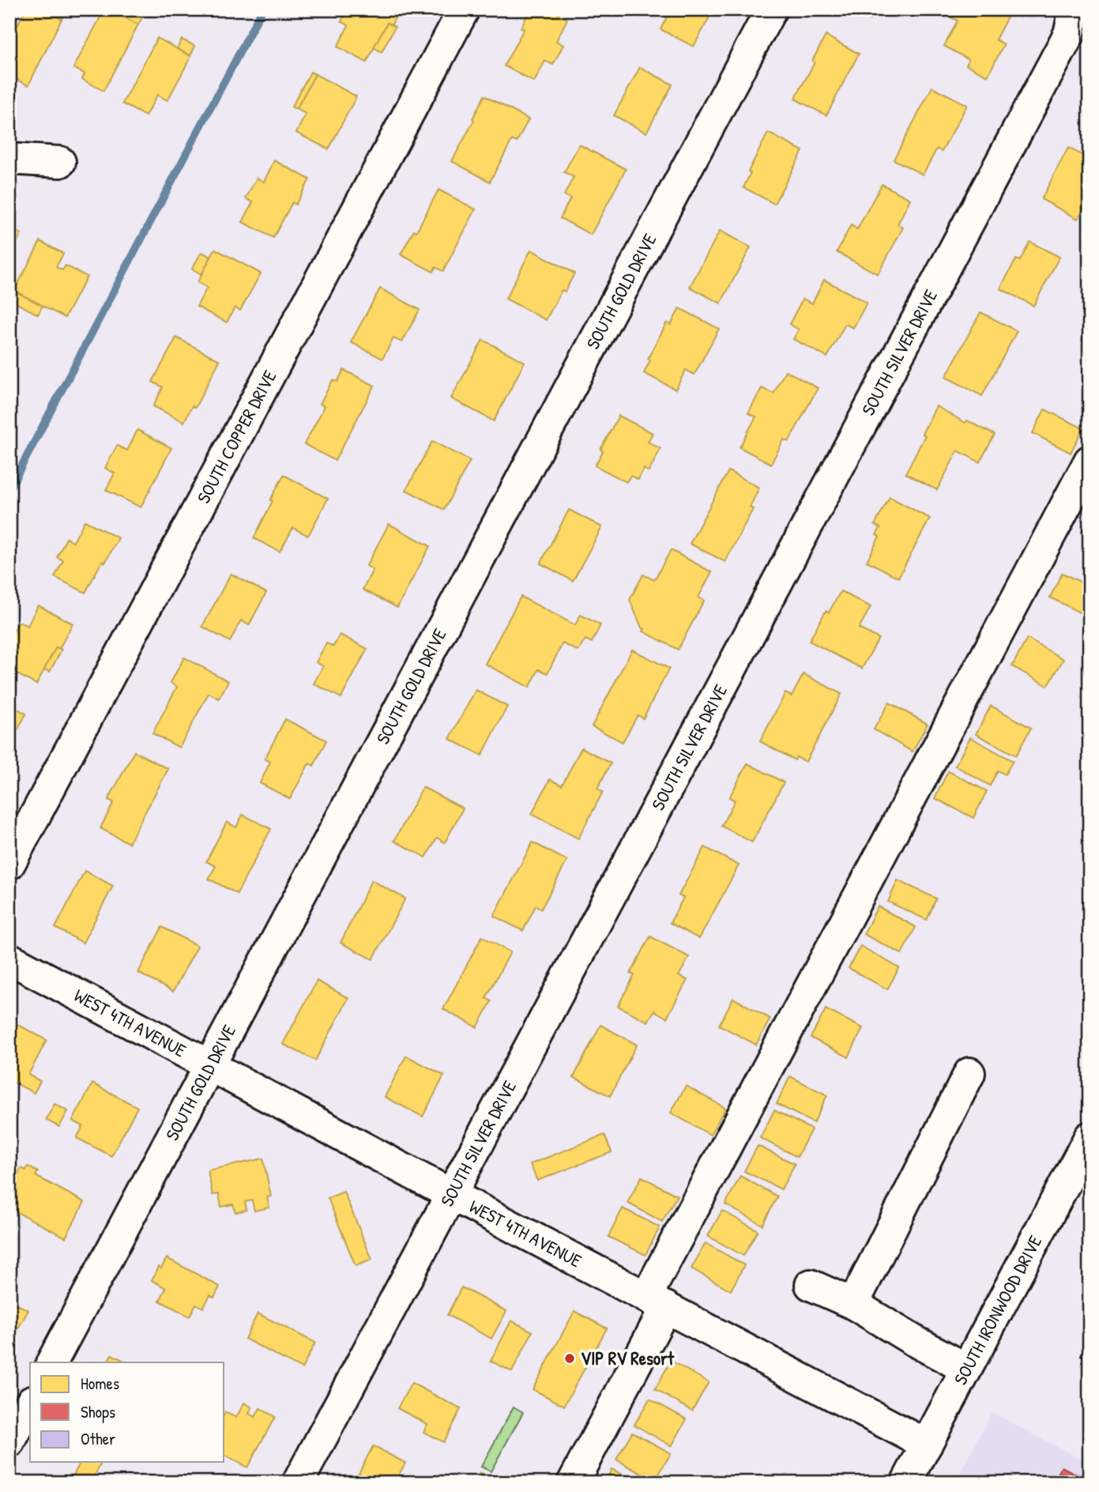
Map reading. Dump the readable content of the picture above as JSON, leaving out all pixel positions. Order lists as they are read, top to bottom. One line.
{"streets":{"street":["SOUTH GOLD DRIVE","SOUTH SILVER DRIVE","SOUTH COPPER DRIVE","WEST 4TH AVENUE","SOUTH IRONWOOD DRIVE"]},"crossings":[["SOUTH GOLD DRIVE","WEST 4TH AVENUE"],["SOUTH SILVER DRIVE","WEST 4TH AVENUE"],["WEST 4TH AVENUE","SOUTH IRONWOOD DRIVE"]],"places":["VIP RV Resort"],"legend":["Homes","Shops","Other"]}
